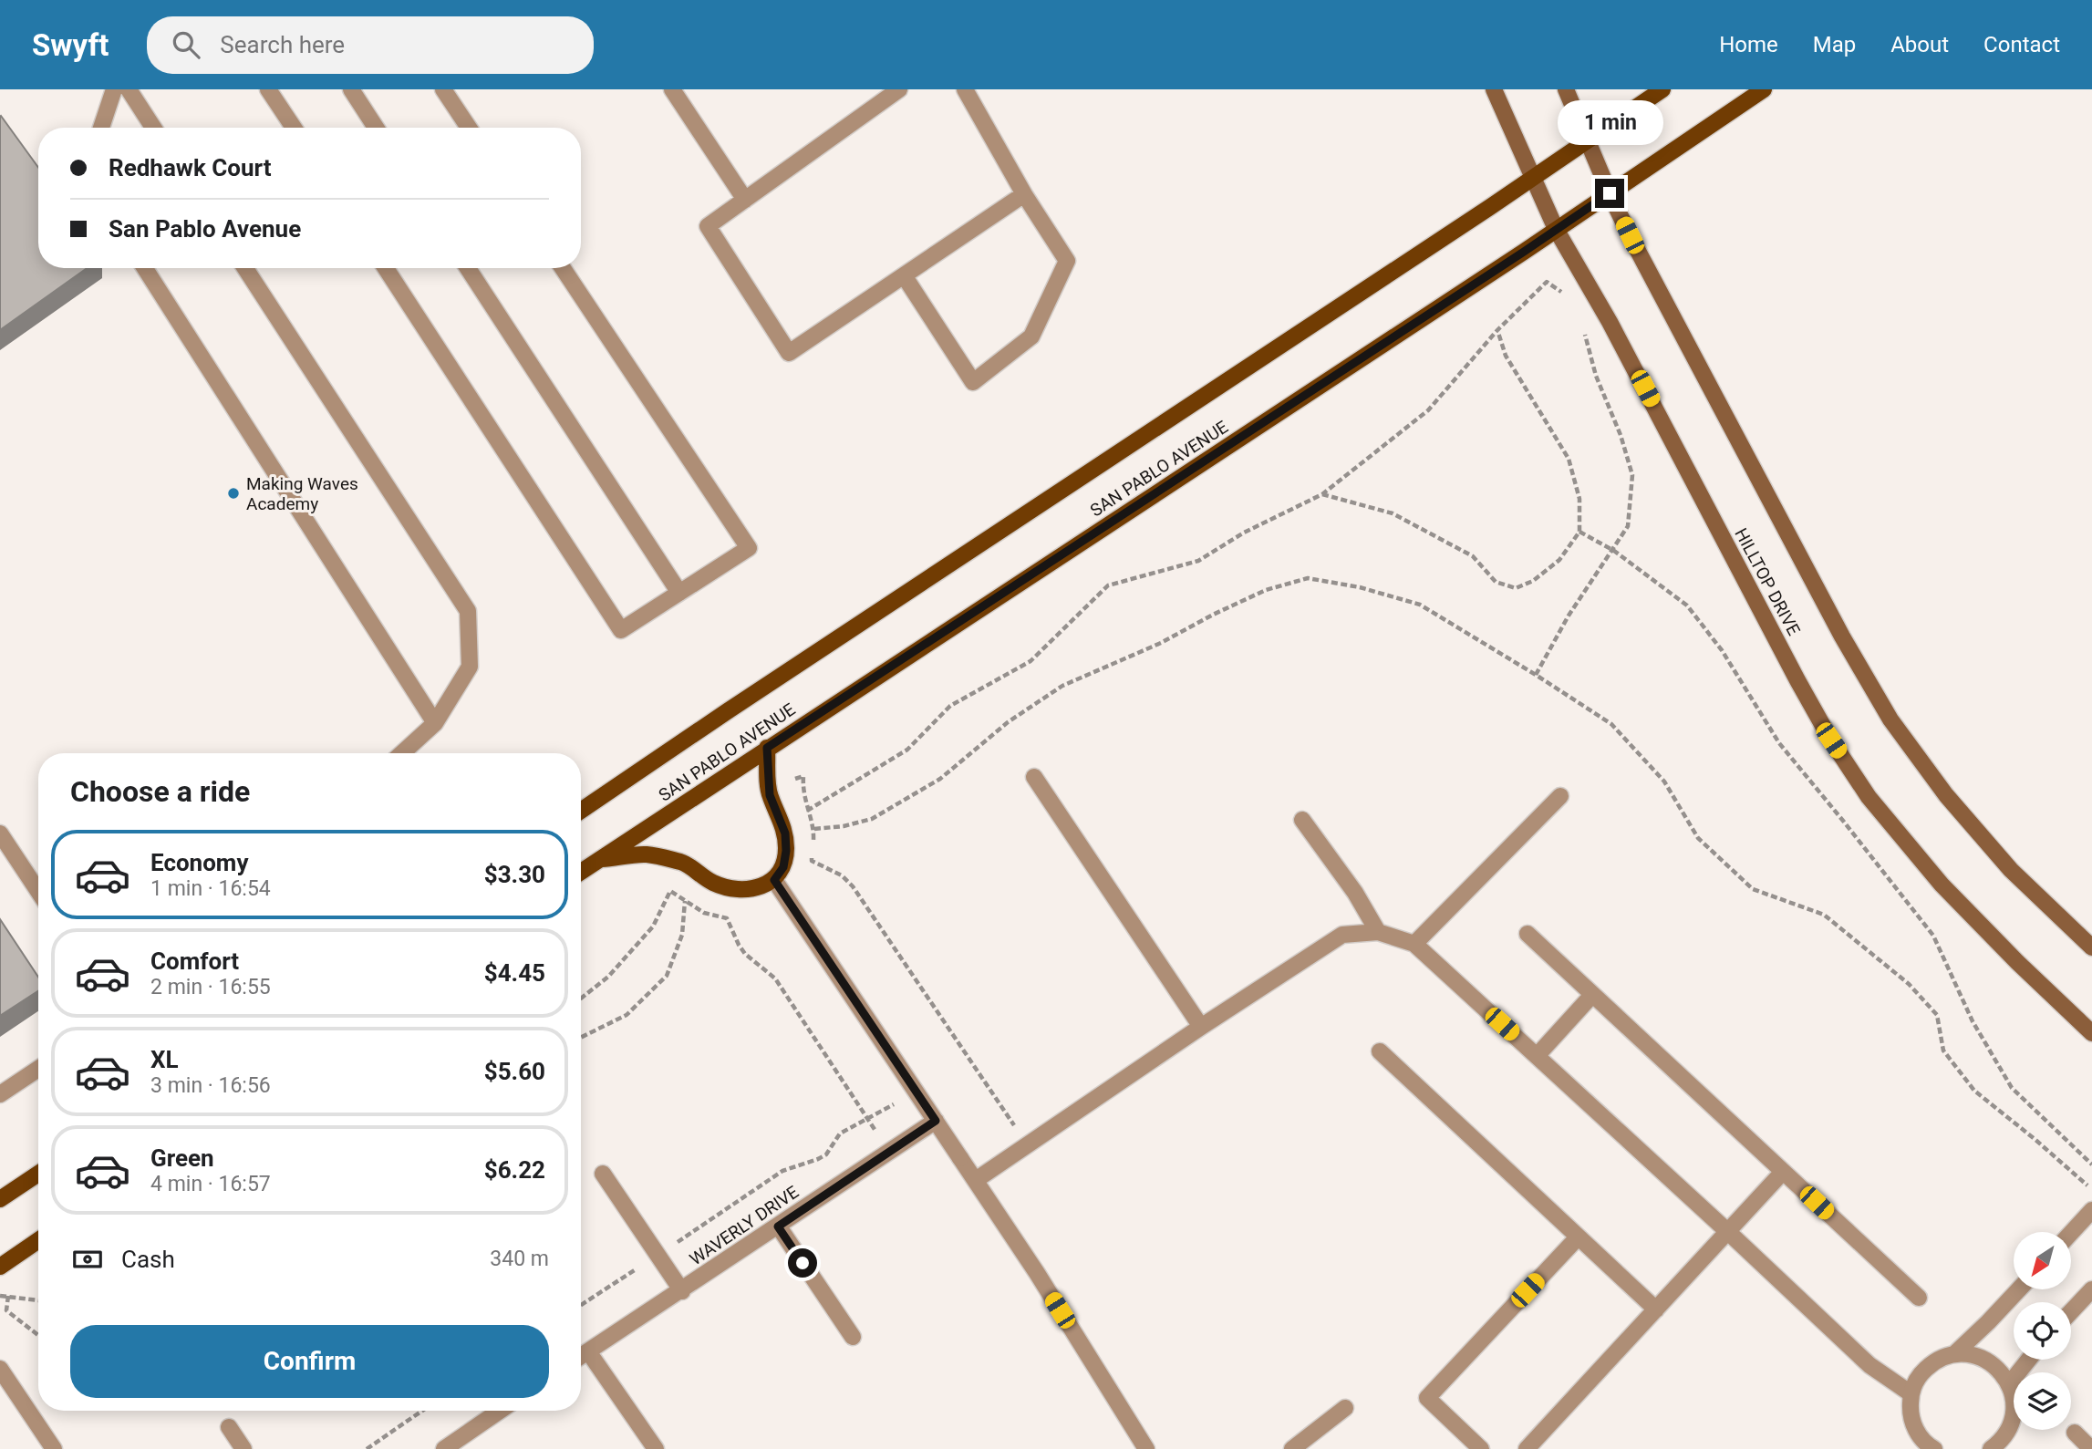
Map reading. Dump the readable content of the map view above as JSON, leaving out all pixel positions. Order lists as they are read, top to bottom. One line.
{"streets":{"main road":["SAN PABLO AVENUE","HILLTOP DRIVE"],"street":["WAVERLY DRIVE"]},"crossings":[["SAN PABLO AVENUE","HILLTOP DRIVE"]],"places":["Making Waves Academy"],"north":"bottom left","page":{"header":"Swyft","search":"Search here","nav":["Home","Map","About","Contact"],"bubble":"1 min","banner":["Redhawk Court","San Pablo Avenue"],"heading":"Choose a ride","list":[{"name":"Economy","note":"1 min · 16:54","value":"$3.30"},{"name":"Comfort","note":"2 min · 16:55","value":"$4.45"},{"name":"XL","note":"3 min · 16:56","value":"$5.60"},{"name":"Green","note":"4 min · 16:57","value":"$6.22"}],"pay":["Cash","340 m"],"buttons":"Confirm"}}
